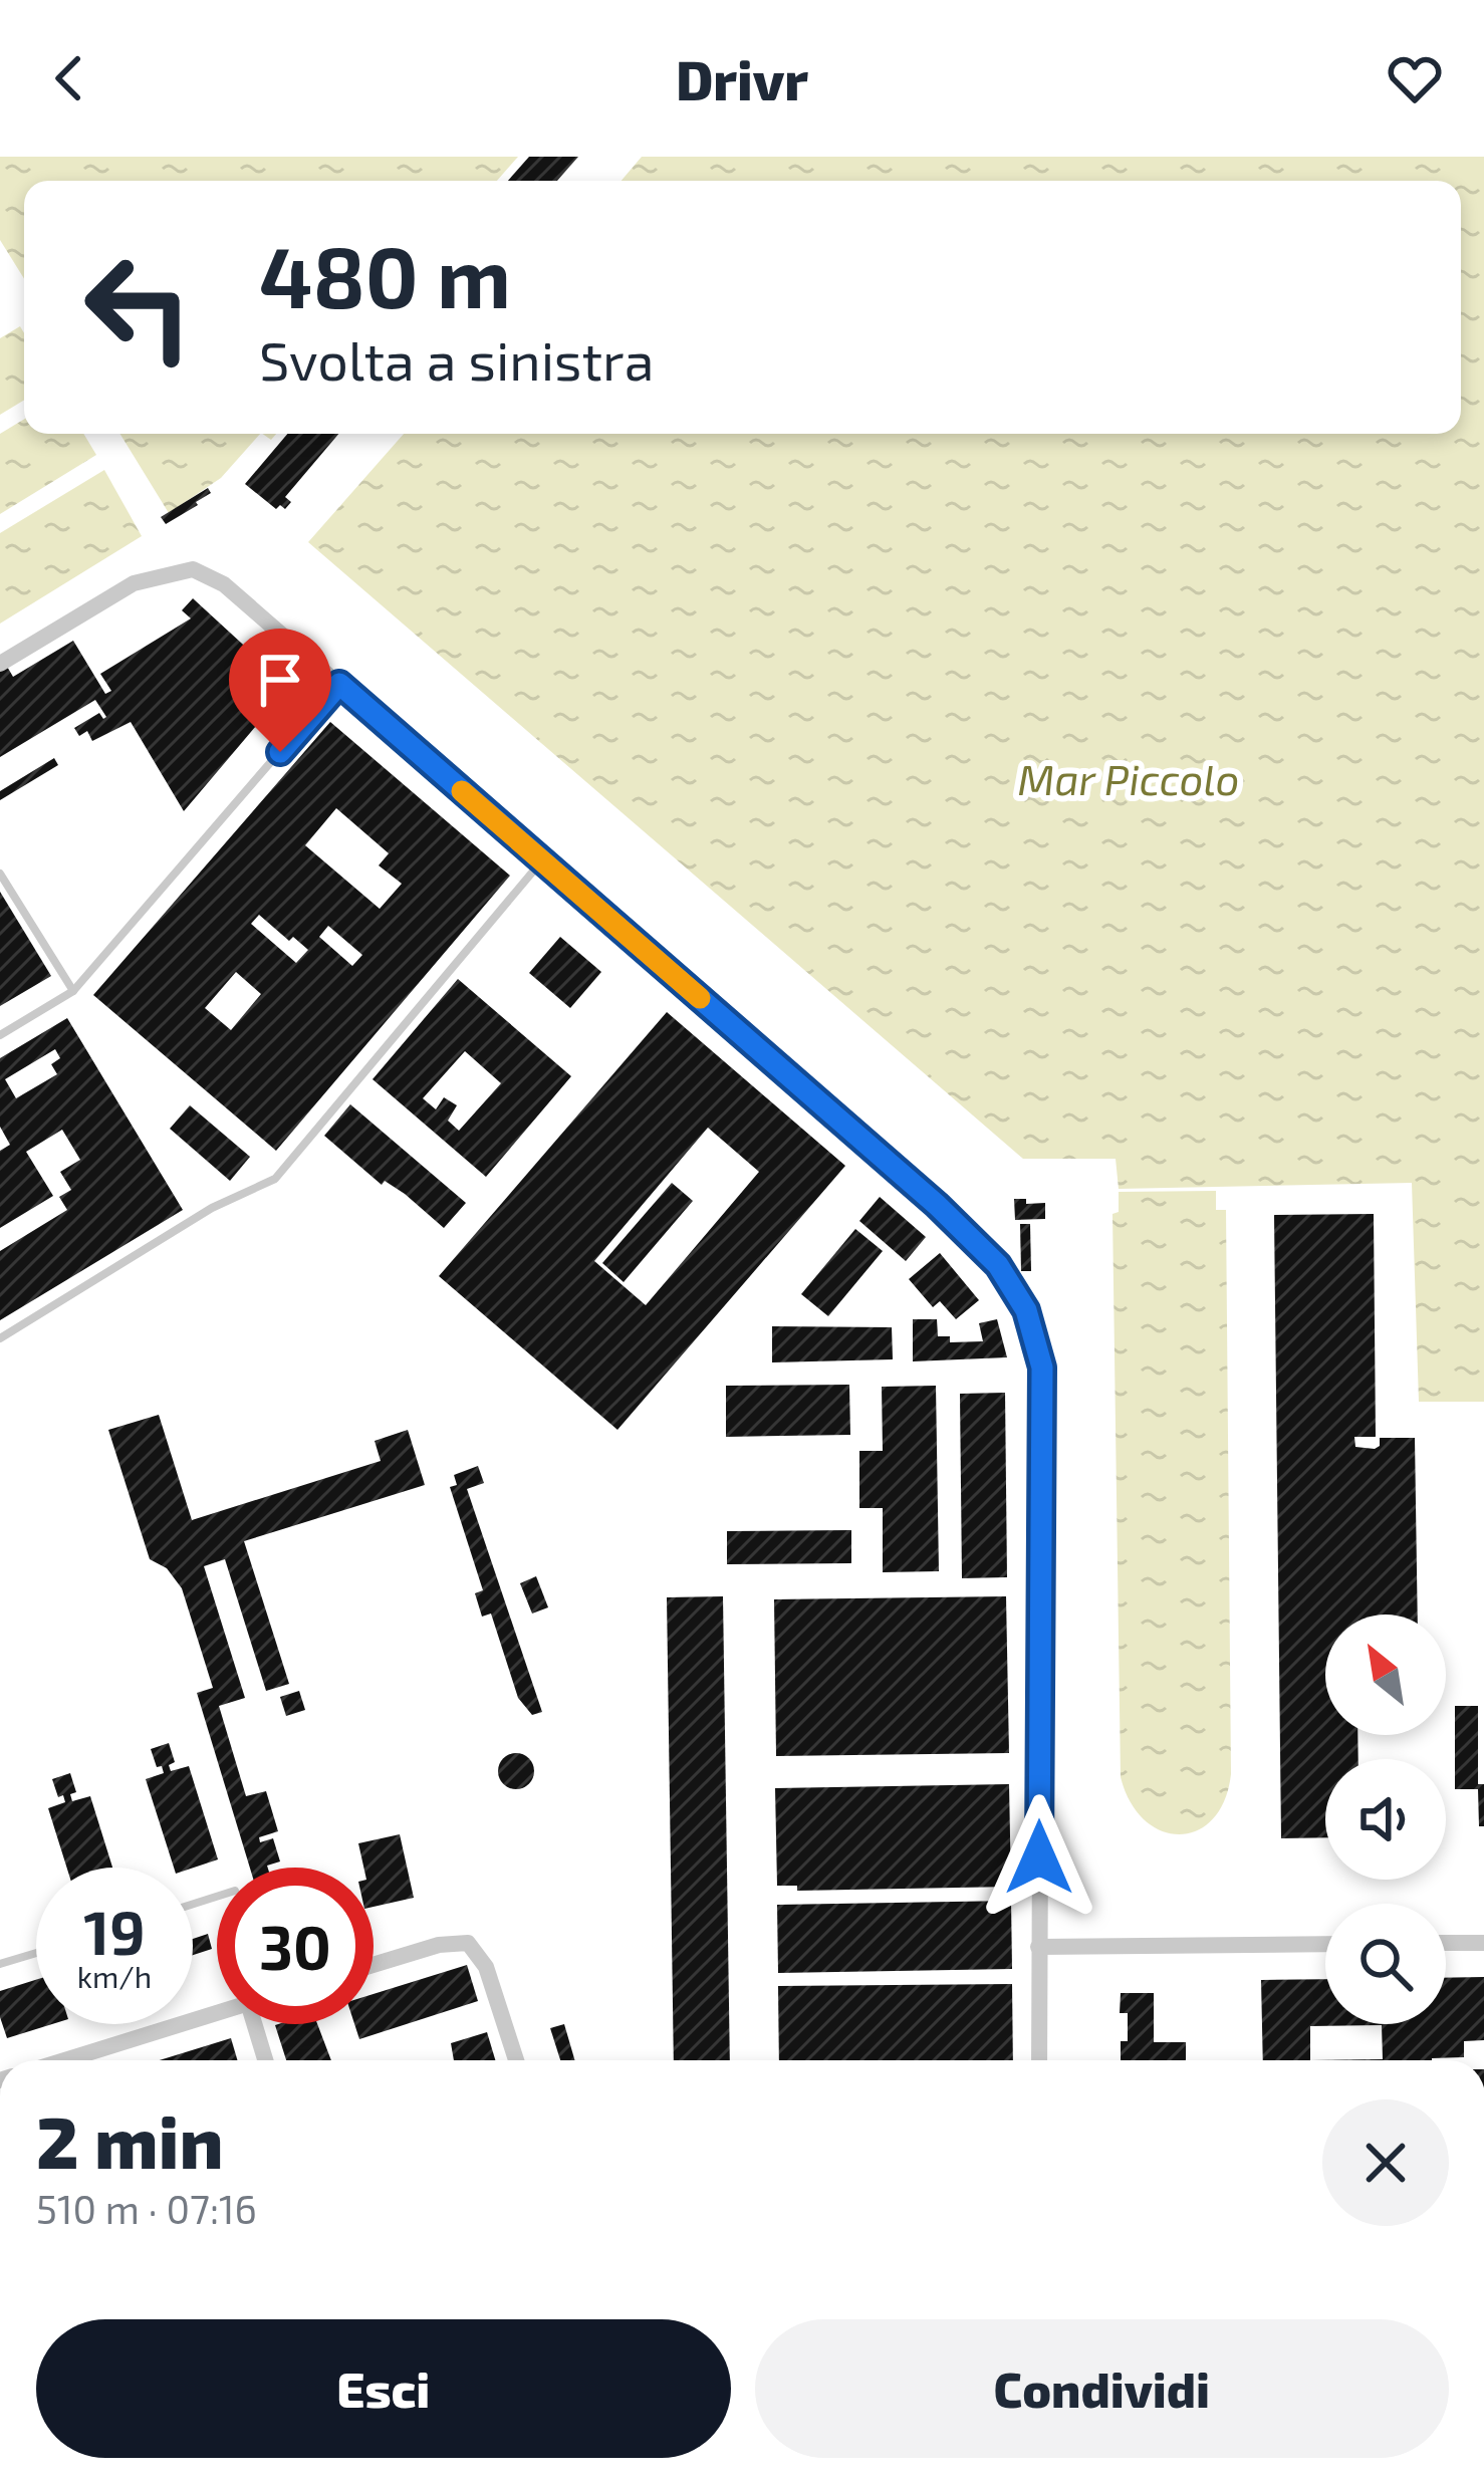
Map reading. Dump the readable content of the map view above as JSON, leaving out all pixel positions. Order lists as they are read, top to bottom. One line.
{"water":["Mar Piccolo"],"north":"top left","page":{"header":"Drivr","turn":["480 m","Svolta a sinistra"],"speed":"19 km/h","limit":"30","heading":["2 min","510 m · 07:16"],"buttons":["Esci","Condividi"]}}
